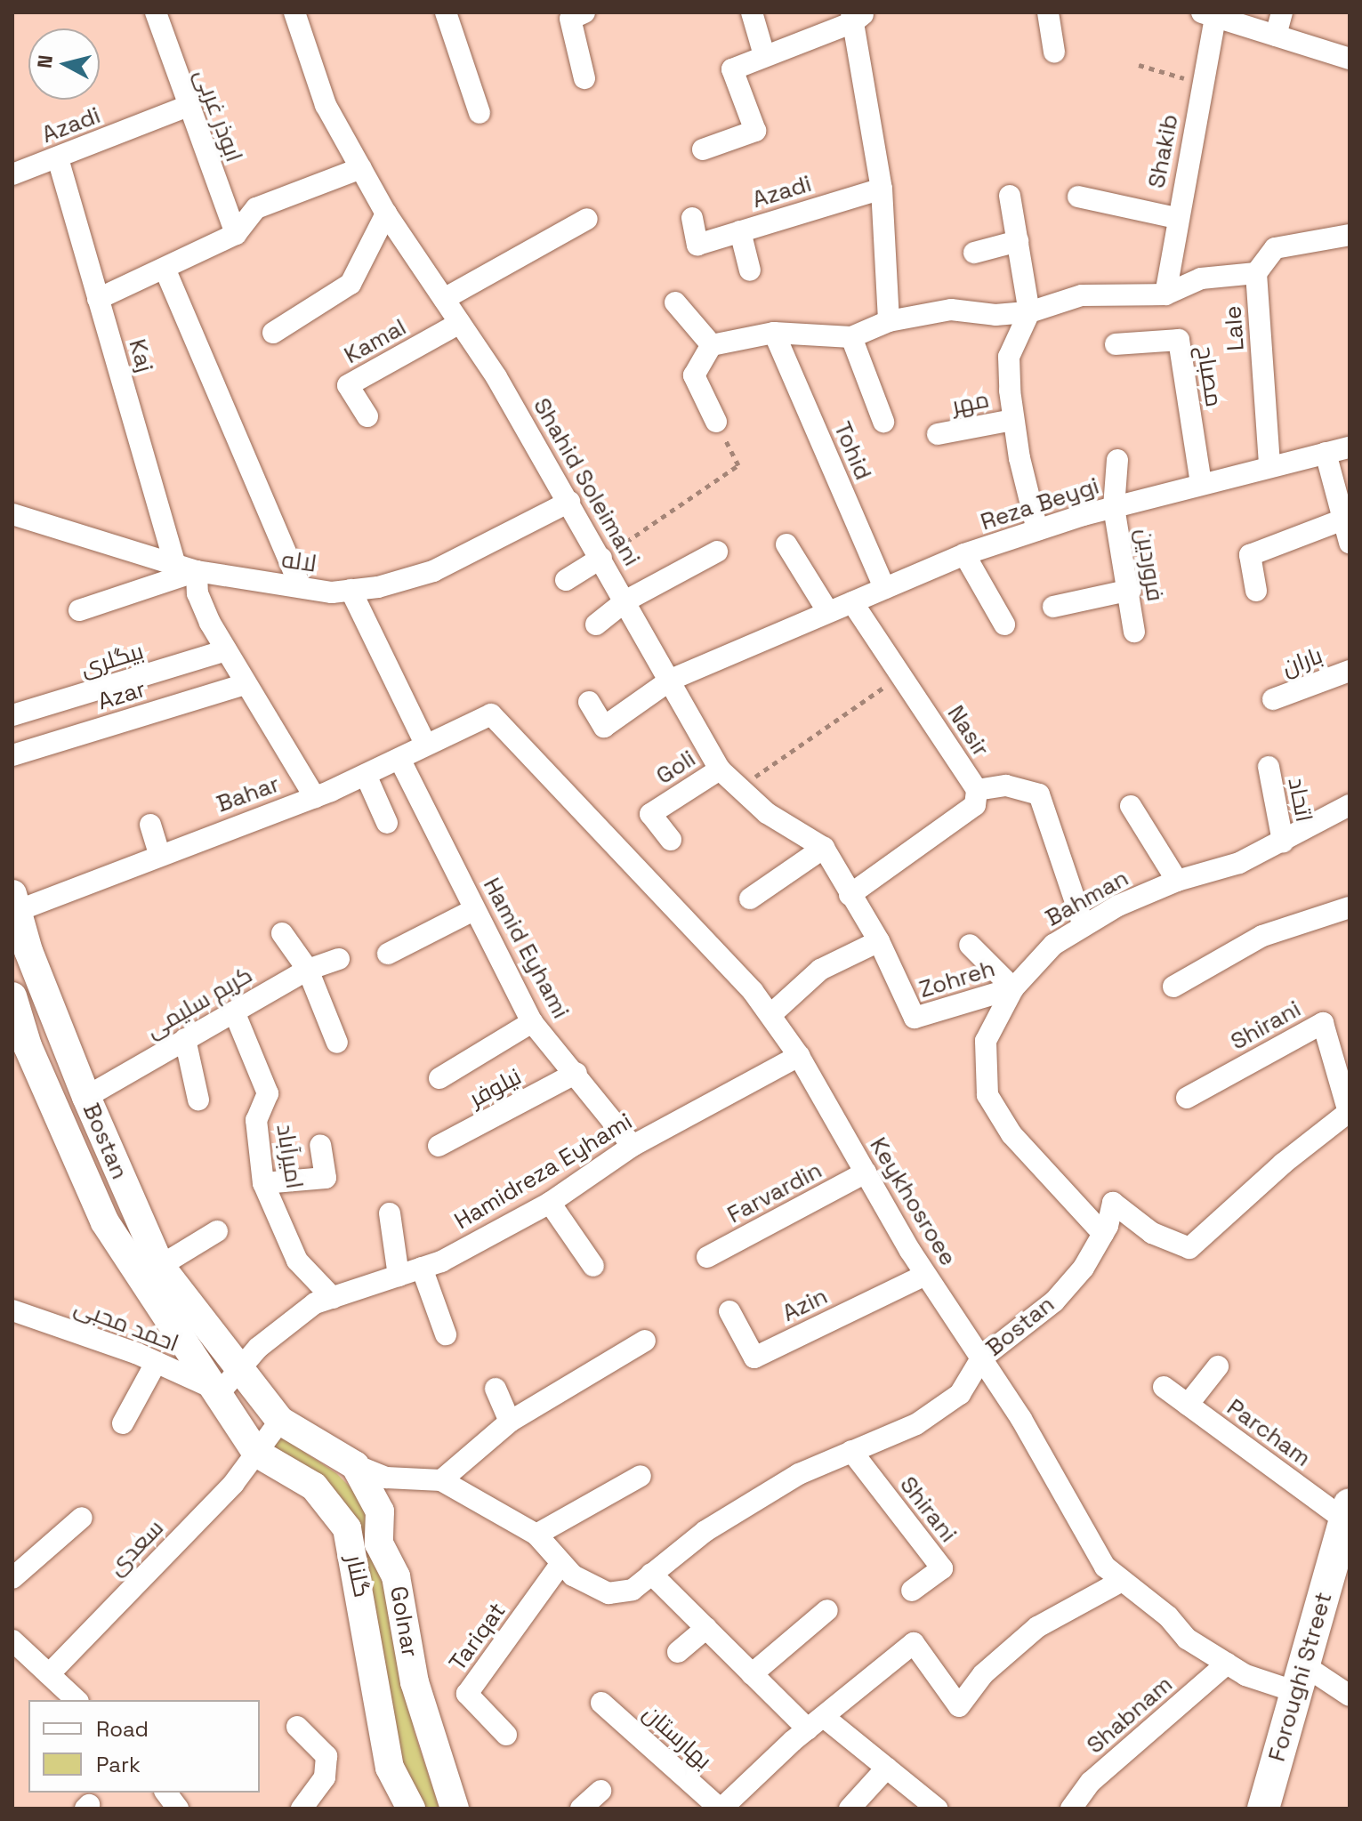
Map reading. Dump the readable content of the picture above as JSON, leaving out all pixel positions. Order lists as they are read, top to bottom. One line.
{"streets":{"main road":["Foroughi Street"],"street":["ابوذر غربی","Azadi","Shakib","Lale","Kamal","Kaj","مصباح","مهر","Tohid","Shahid Soleimani","Reza Beygi","لاله","فروردین","بیگلری","باران","Azar","Nasir","Goli","Bahar","اتحاد","Bahman","Hamid Eyhami","Zohreh","کریم سلیمی","Shirani","نیلوفر","Bostan","امیرآباد","Hamidreza Eyhami","Farvardin","Keykhosroee","Azin","احمد محبی","Parcham","سعدی","گلنار","Golnar","Tariqat","Shabnam","بهارستان"]},"crossings":[["ابوذر غربی","Azadi"],["Azadi","Kaj"],["Lale","Reza Beygi"],["Kamal","Shahid Soleimani"],["Kaj","لاله"],["Kaj","بیگلری"],["Kaj","Azar"],["Kaj","Bahar"],["مصباح","Reza Beygi"],["Tohid","Reza Beygi"],["Shahid Soleimani","Reza Beygi"],["Shahid Soleimani","لاله"],["Shahid Soleimani","Goli"],["Shahid Soleimani","Zohreh"],["Reza Beygi","فروردین"],["Reza Beygi","Nasir"],["Nasir","Bahman"],["Bahar","Hamid Eyhami"],["Bahar","Bostan"],["Bahar","Keykhosroee"],["اتحاد","Bahman"],["Bahman","Zohreh"],["Bahman","Bostan"],["Hamid Eyhami","نیلوفر"],["Hamid Eyhami","Hamidreza Eyhami"],["کریم سلیمی","Bostan"],["کریم سلیمی","امیرآباد"],["Shirani","Bostan"],["Bostan","Hamidreza Eyhami"],["Bostan","Keykhosroee"],["Bostan","احمد محبی"],["Bostan","گلنار"],["Bostan","Tariqat"],["امیرآباد","Hamidreza Eyhami"],["Hamidreza Eyhami","Keykhosroee"],["Hamidreza Eyhami","احمد محبی"],["Hamidreza Eyhami","گلنار"],["Farvardin","Keykhosroee"],["Keykhosroee","Azin"],["Keykhosroee","Foroughi Street"],["Keykhosroee","Shabnam"],["احمد محبی","گلنار"],["Parcham","Foroughi Street"],["سعدی","گلنار"]],"legend":["Road","Park"],"north":"left"}
